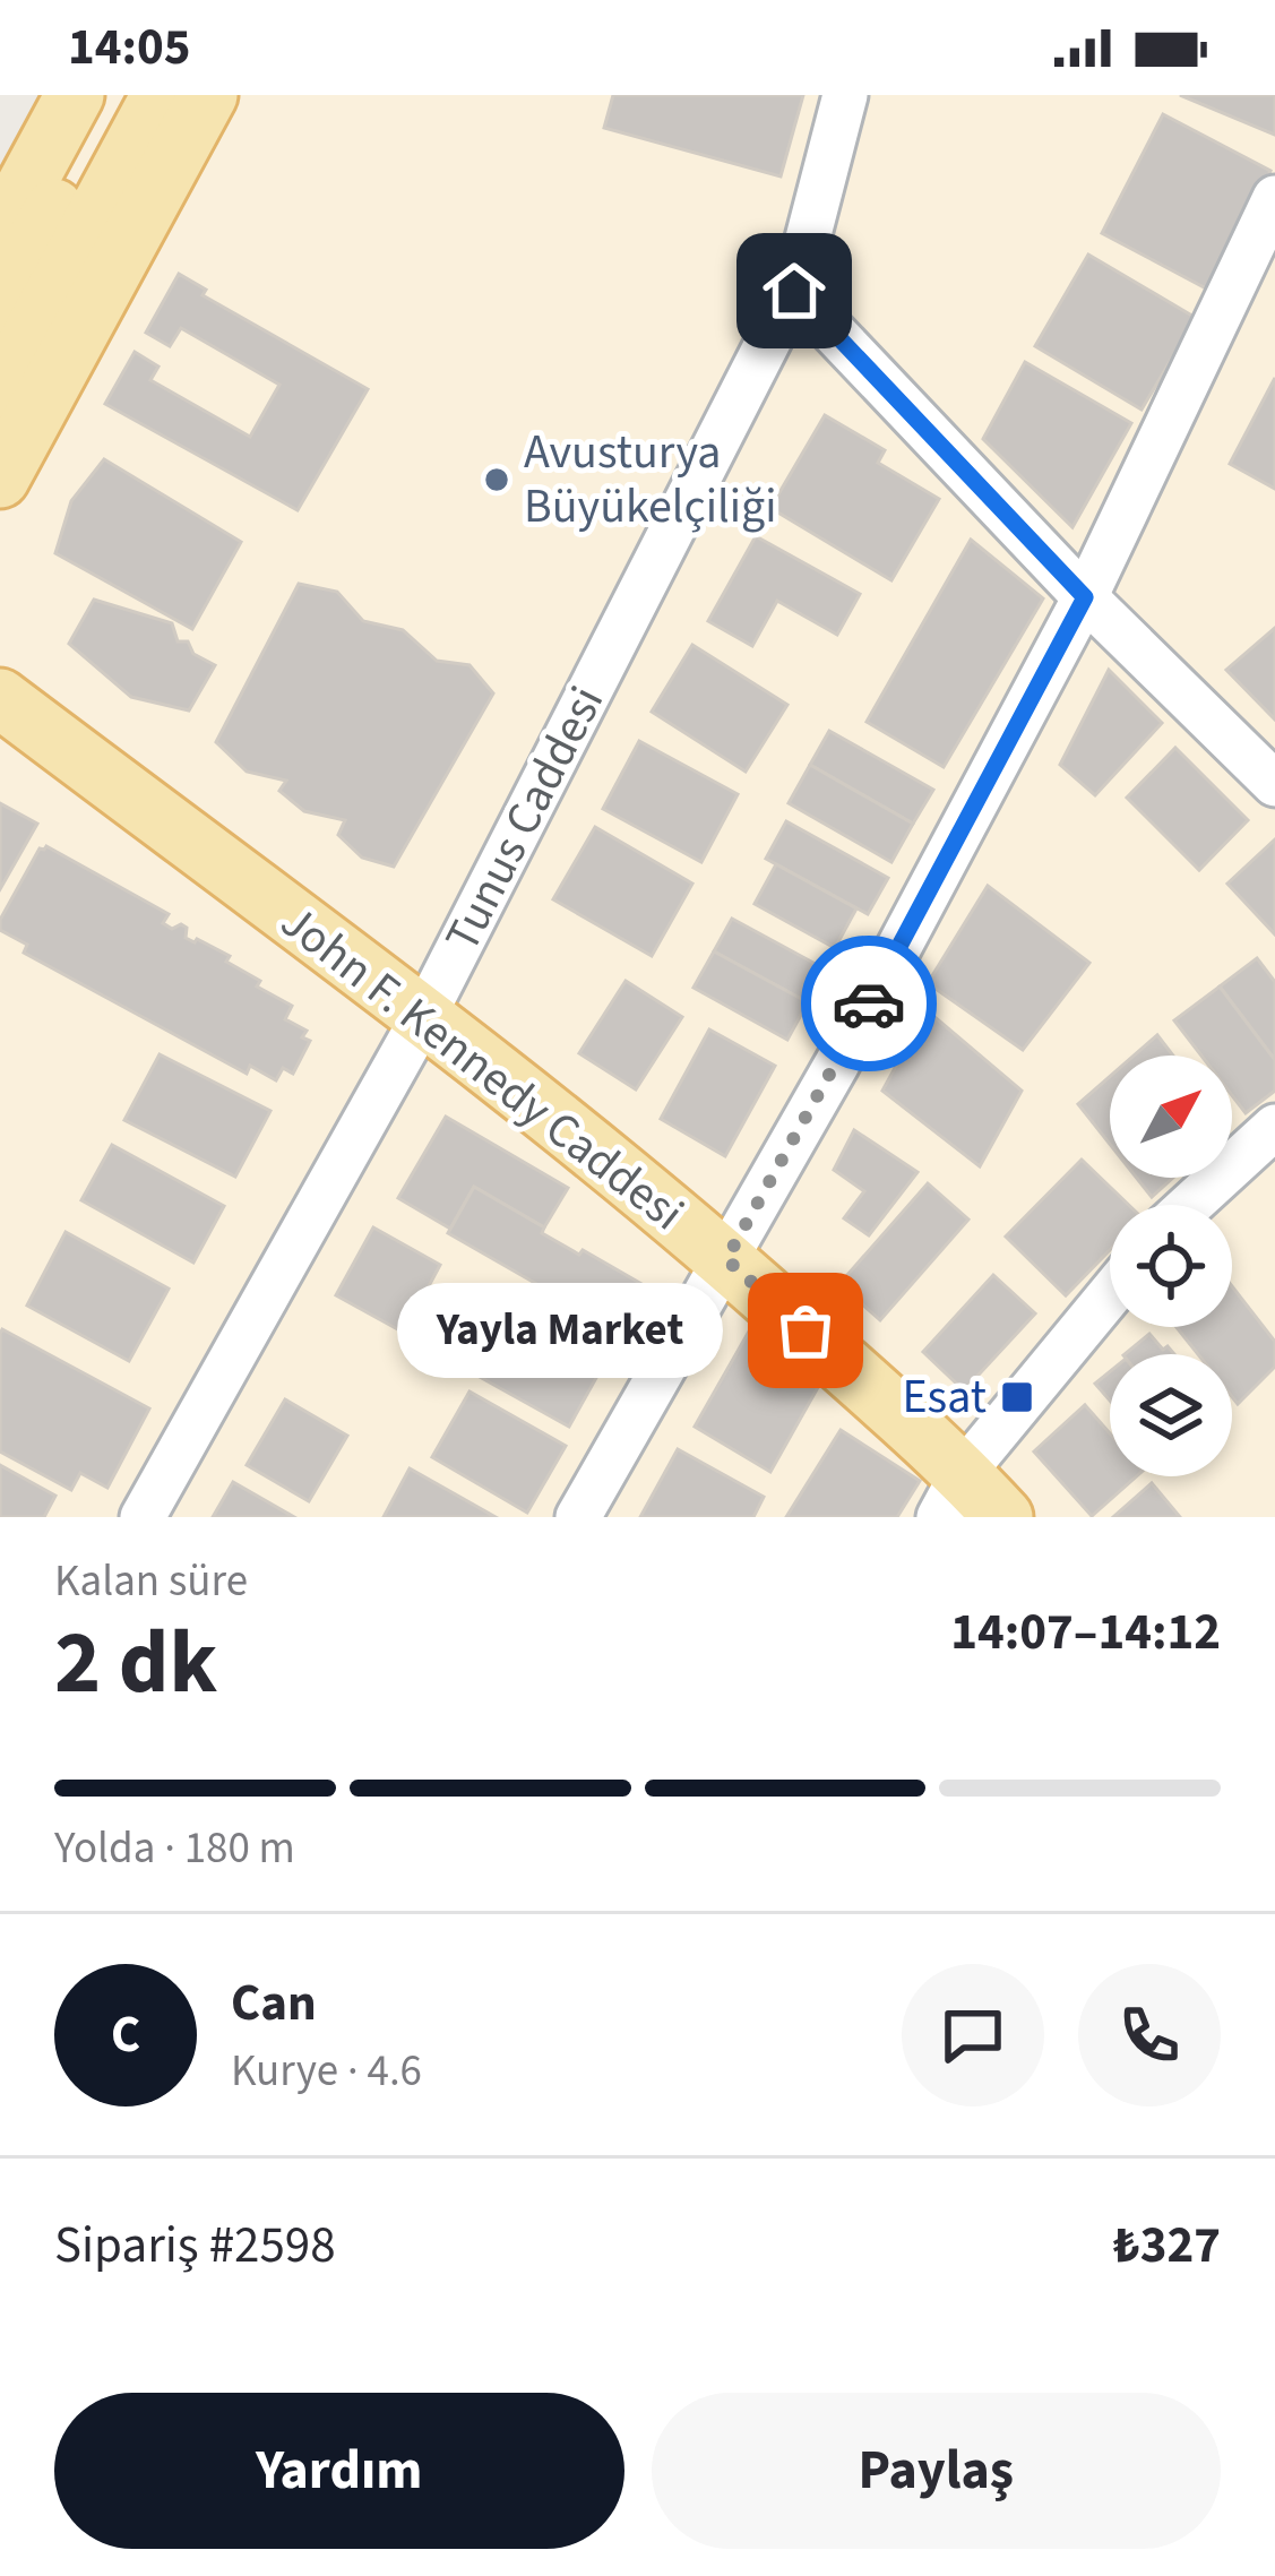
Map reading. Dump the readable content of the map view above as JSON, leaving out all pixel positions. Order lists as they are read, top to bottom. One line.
{"streets":{"main road":["John F. Kennedy Caddesi"],"street":["Tunus Caddesi"]},"crossings":[["Tunus Caddesi","John F. Kennedy Caddesi"]],"places":{"other":["Avusturya Büyükelçiliği","Yayla Market"],"transit":["Esat"]},"north":"top right","page":{"status":"14:05","bubble":"Yayla Market","heading":["2 dk","Kalan süre","14:07–14:12"],"panel":["Can","Kurye · 4.6","Sipariş #2598","₺327"],"bar":"Yolda · 180 m","round":"C","buttons":["Yardım","Paylaş"]}}
